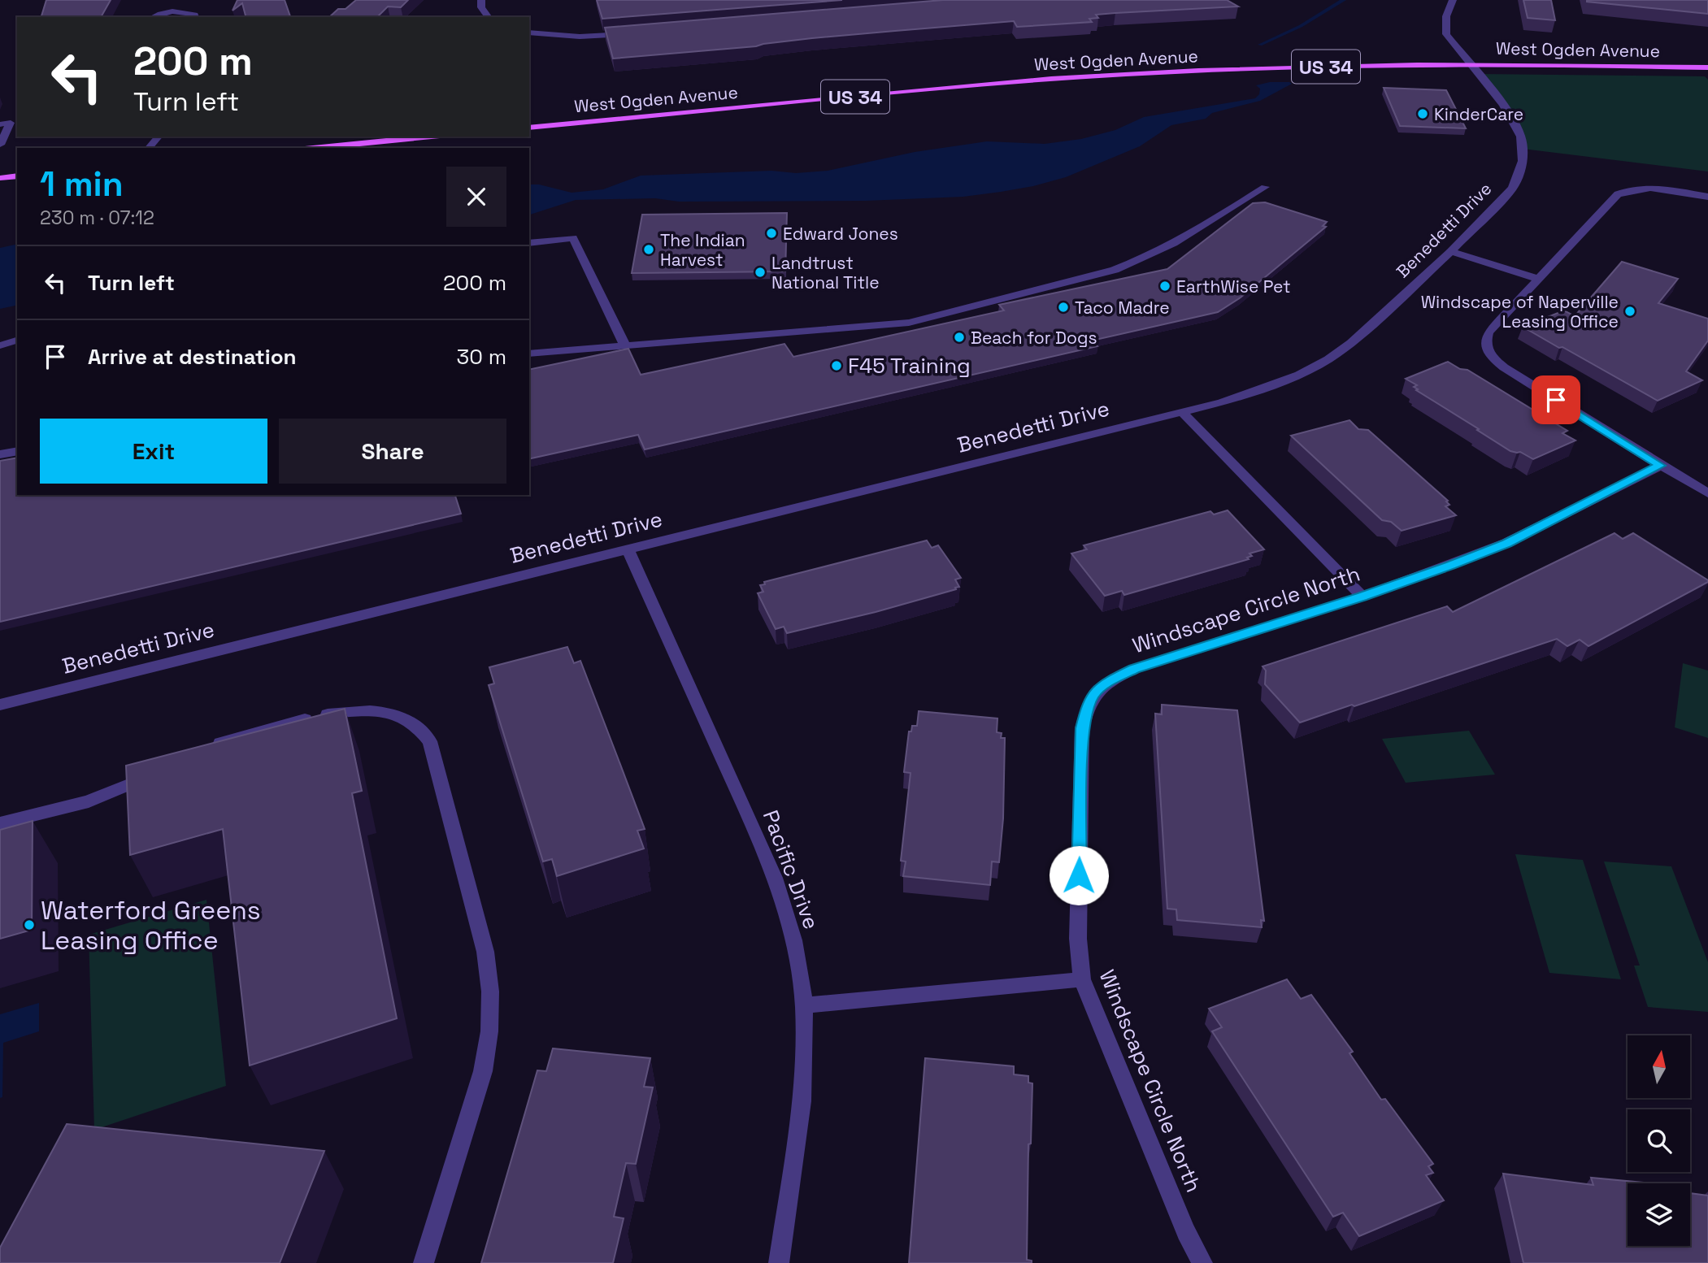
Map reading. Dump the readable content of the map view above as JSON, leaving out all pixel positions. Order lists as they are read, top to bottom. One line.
{"streets":{"main road":["West Ogden Avenue","US 34"],"street":["Benedetti Drive","Windscape Circle North","Pacific Drive"]},"crossings":[["West Ogden Avenue","Benedetti Drive"],["Benedetti Drive","Pacific Drive"]],"places":["KinderCare","Edward Jones","The Indian Harvest","Landtrust National Title","EarthWise Pet","Taco Madre","Windscape of Naperville Leasing Office","Beach for Dogs","F45 Training","Waterford Greens Leasing Office"],"north":"top","page":{"turn":["200 m","Turn left"],"heading":["1 min","230 m · 07:12"],"list":[{"name":"Turn left","value":"200 m"},{"name":"Arrive at destination","value":"30 m"}],"buttons":["Exit","Share"]}}
